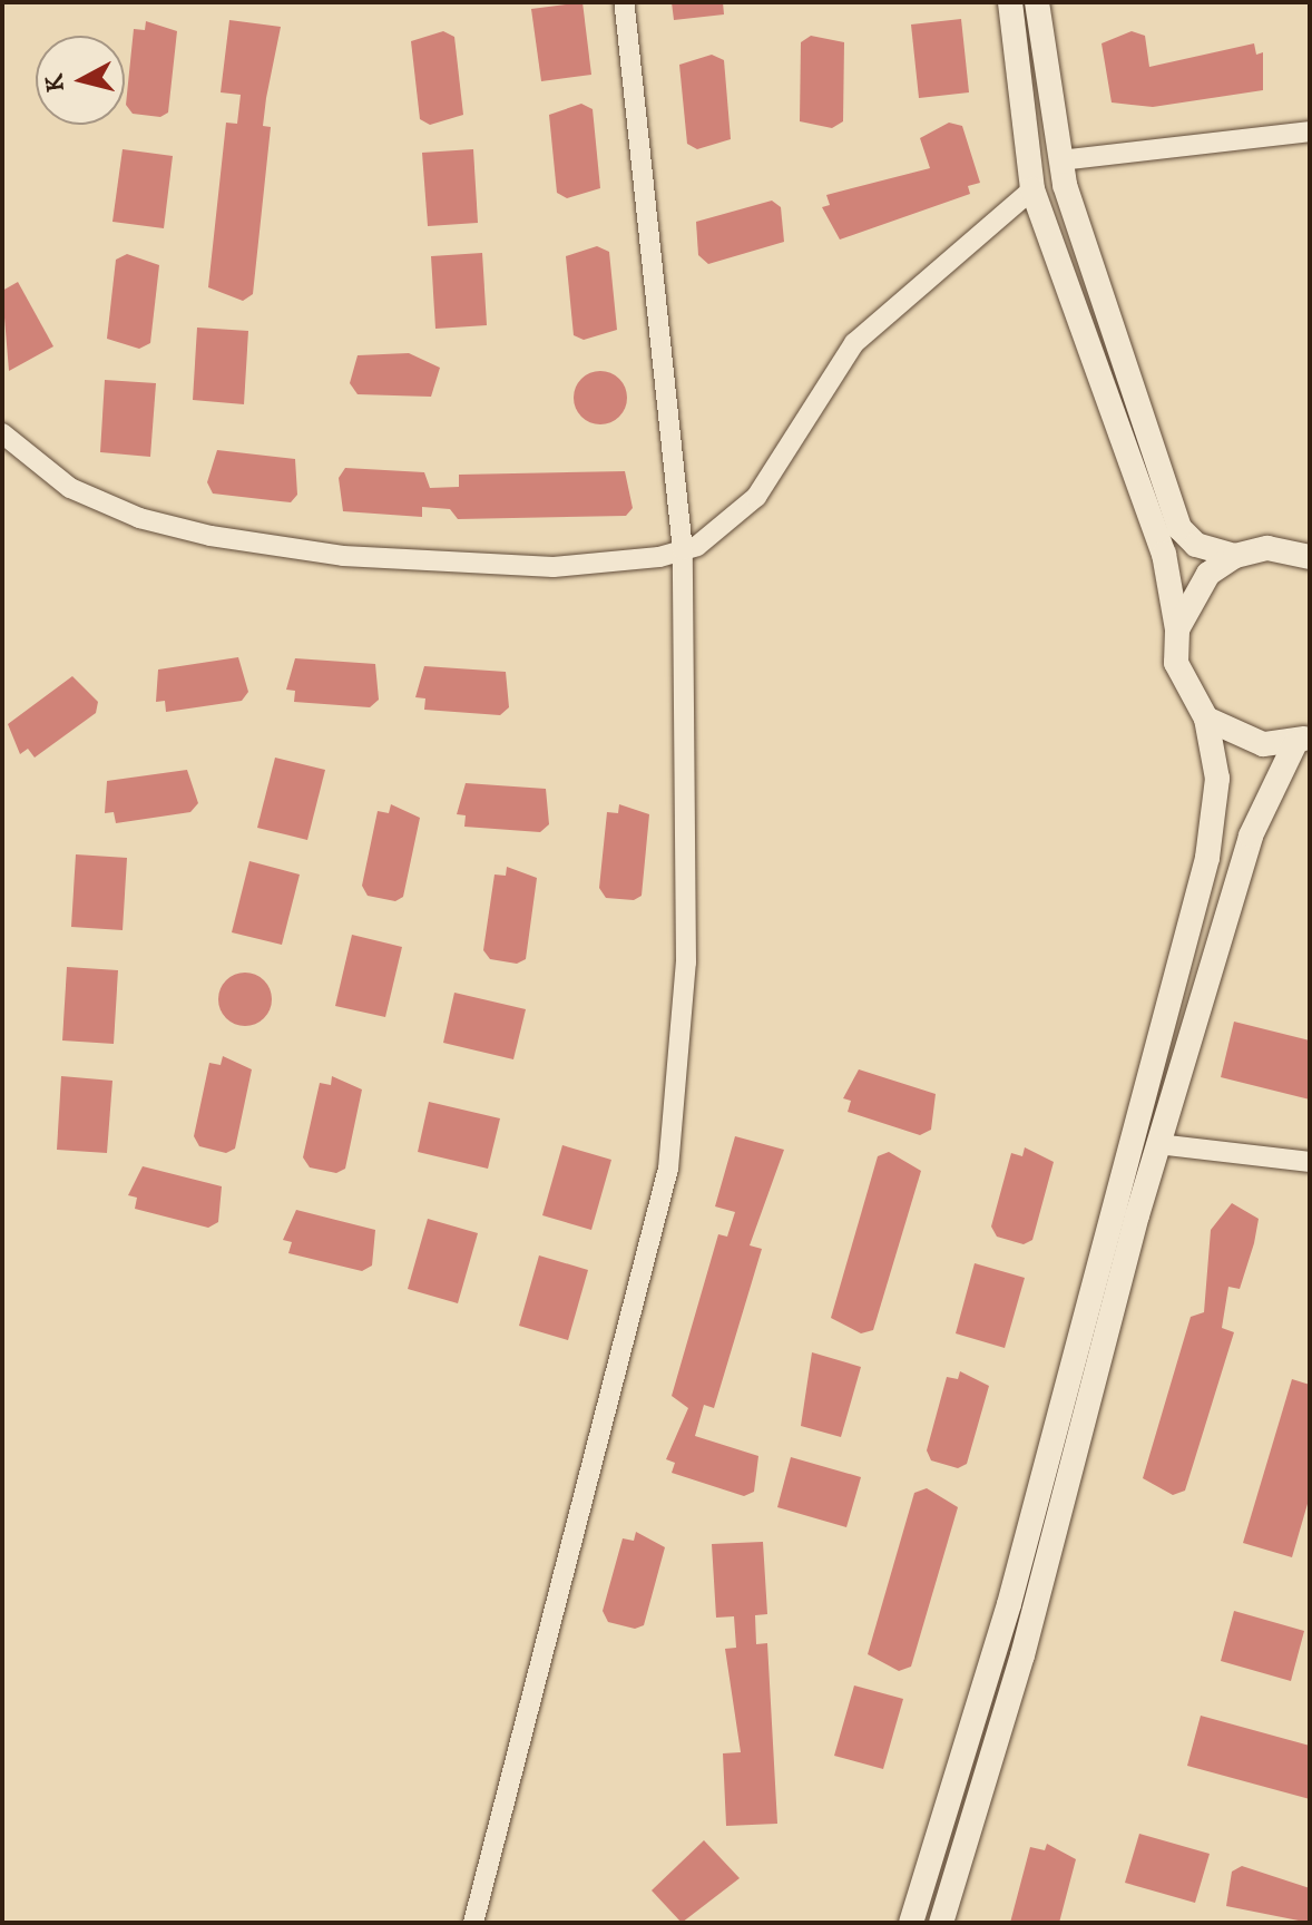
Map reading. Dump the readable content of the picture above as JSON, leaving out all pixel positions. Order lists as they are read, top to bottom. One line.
{"north":"left"}
